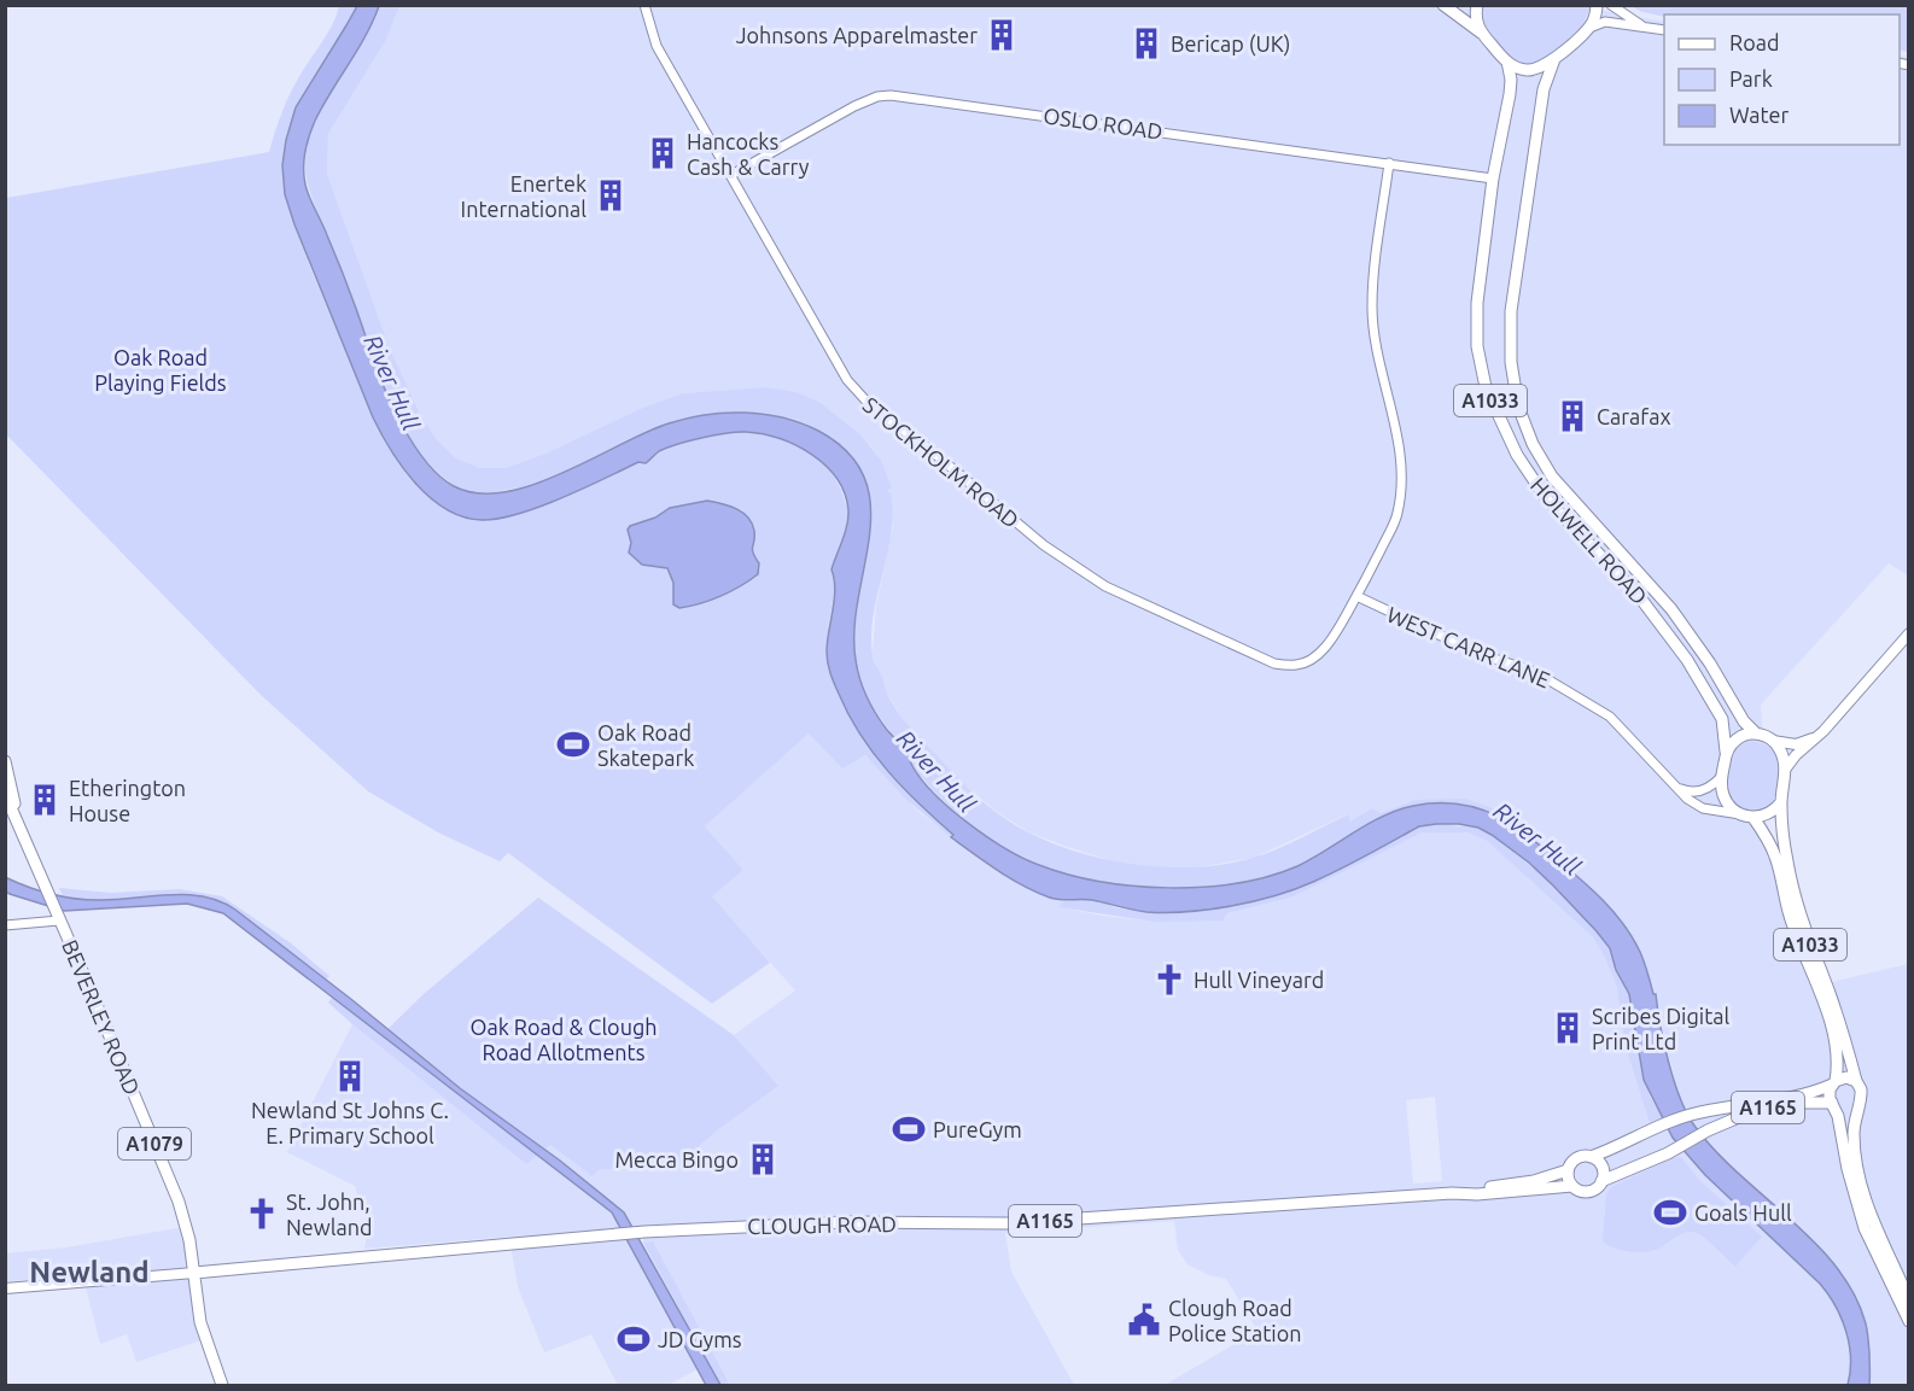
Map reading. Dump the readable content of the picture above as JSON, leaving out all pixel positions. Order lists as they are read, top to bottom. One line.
{"streets":{"main road":["A1033","HOLWELL ROAD","BEVERLEY ROAD","A1165","A1079","CLOUGH ROAD"],"street":["OSLO ROAD","STOCKHOLM ROAD","WEST CARR LANE"]},"crossings":[["OSLO ROAD","STOCKHOLM ROAD"],["OSLO ROAD","HOLWELL ROAD"],["A1033","HOLWELL ROAD"],["A1033","WEST CARR LANE"],["A1033","A1165"],["STOCKHOLM ROAD","WEST CARR LANE"],["HOLWELL ROAD","WEST CARR LANE"],["BEVERLEY ROAD","CLOUGH ROAD"],["A1165","CLOUGH ROAD"]],"districts":["Newland"],"water":["River Hull"],"parks":["Oak Road Playing Fields","Oak Road & Clough Road Allotments"],"places":{"building":["Johnsons Apparelmaster","Bericap (UK)","Hancocks Cash & Carry","Enertek International","Carafax","Etherington House","Scribes Digital Print Ltd","Newland St Johns C. E. Primary School","Mecca Bingo"],"sports":["Oak Road Skatepark","PureGym","Goals Hull","JD Gyms"],"church":["Hull Vineyard","St. John, Newland"],"public building":["Clough Road Police Station"]},"legend":["Road","Park","Water"]}
